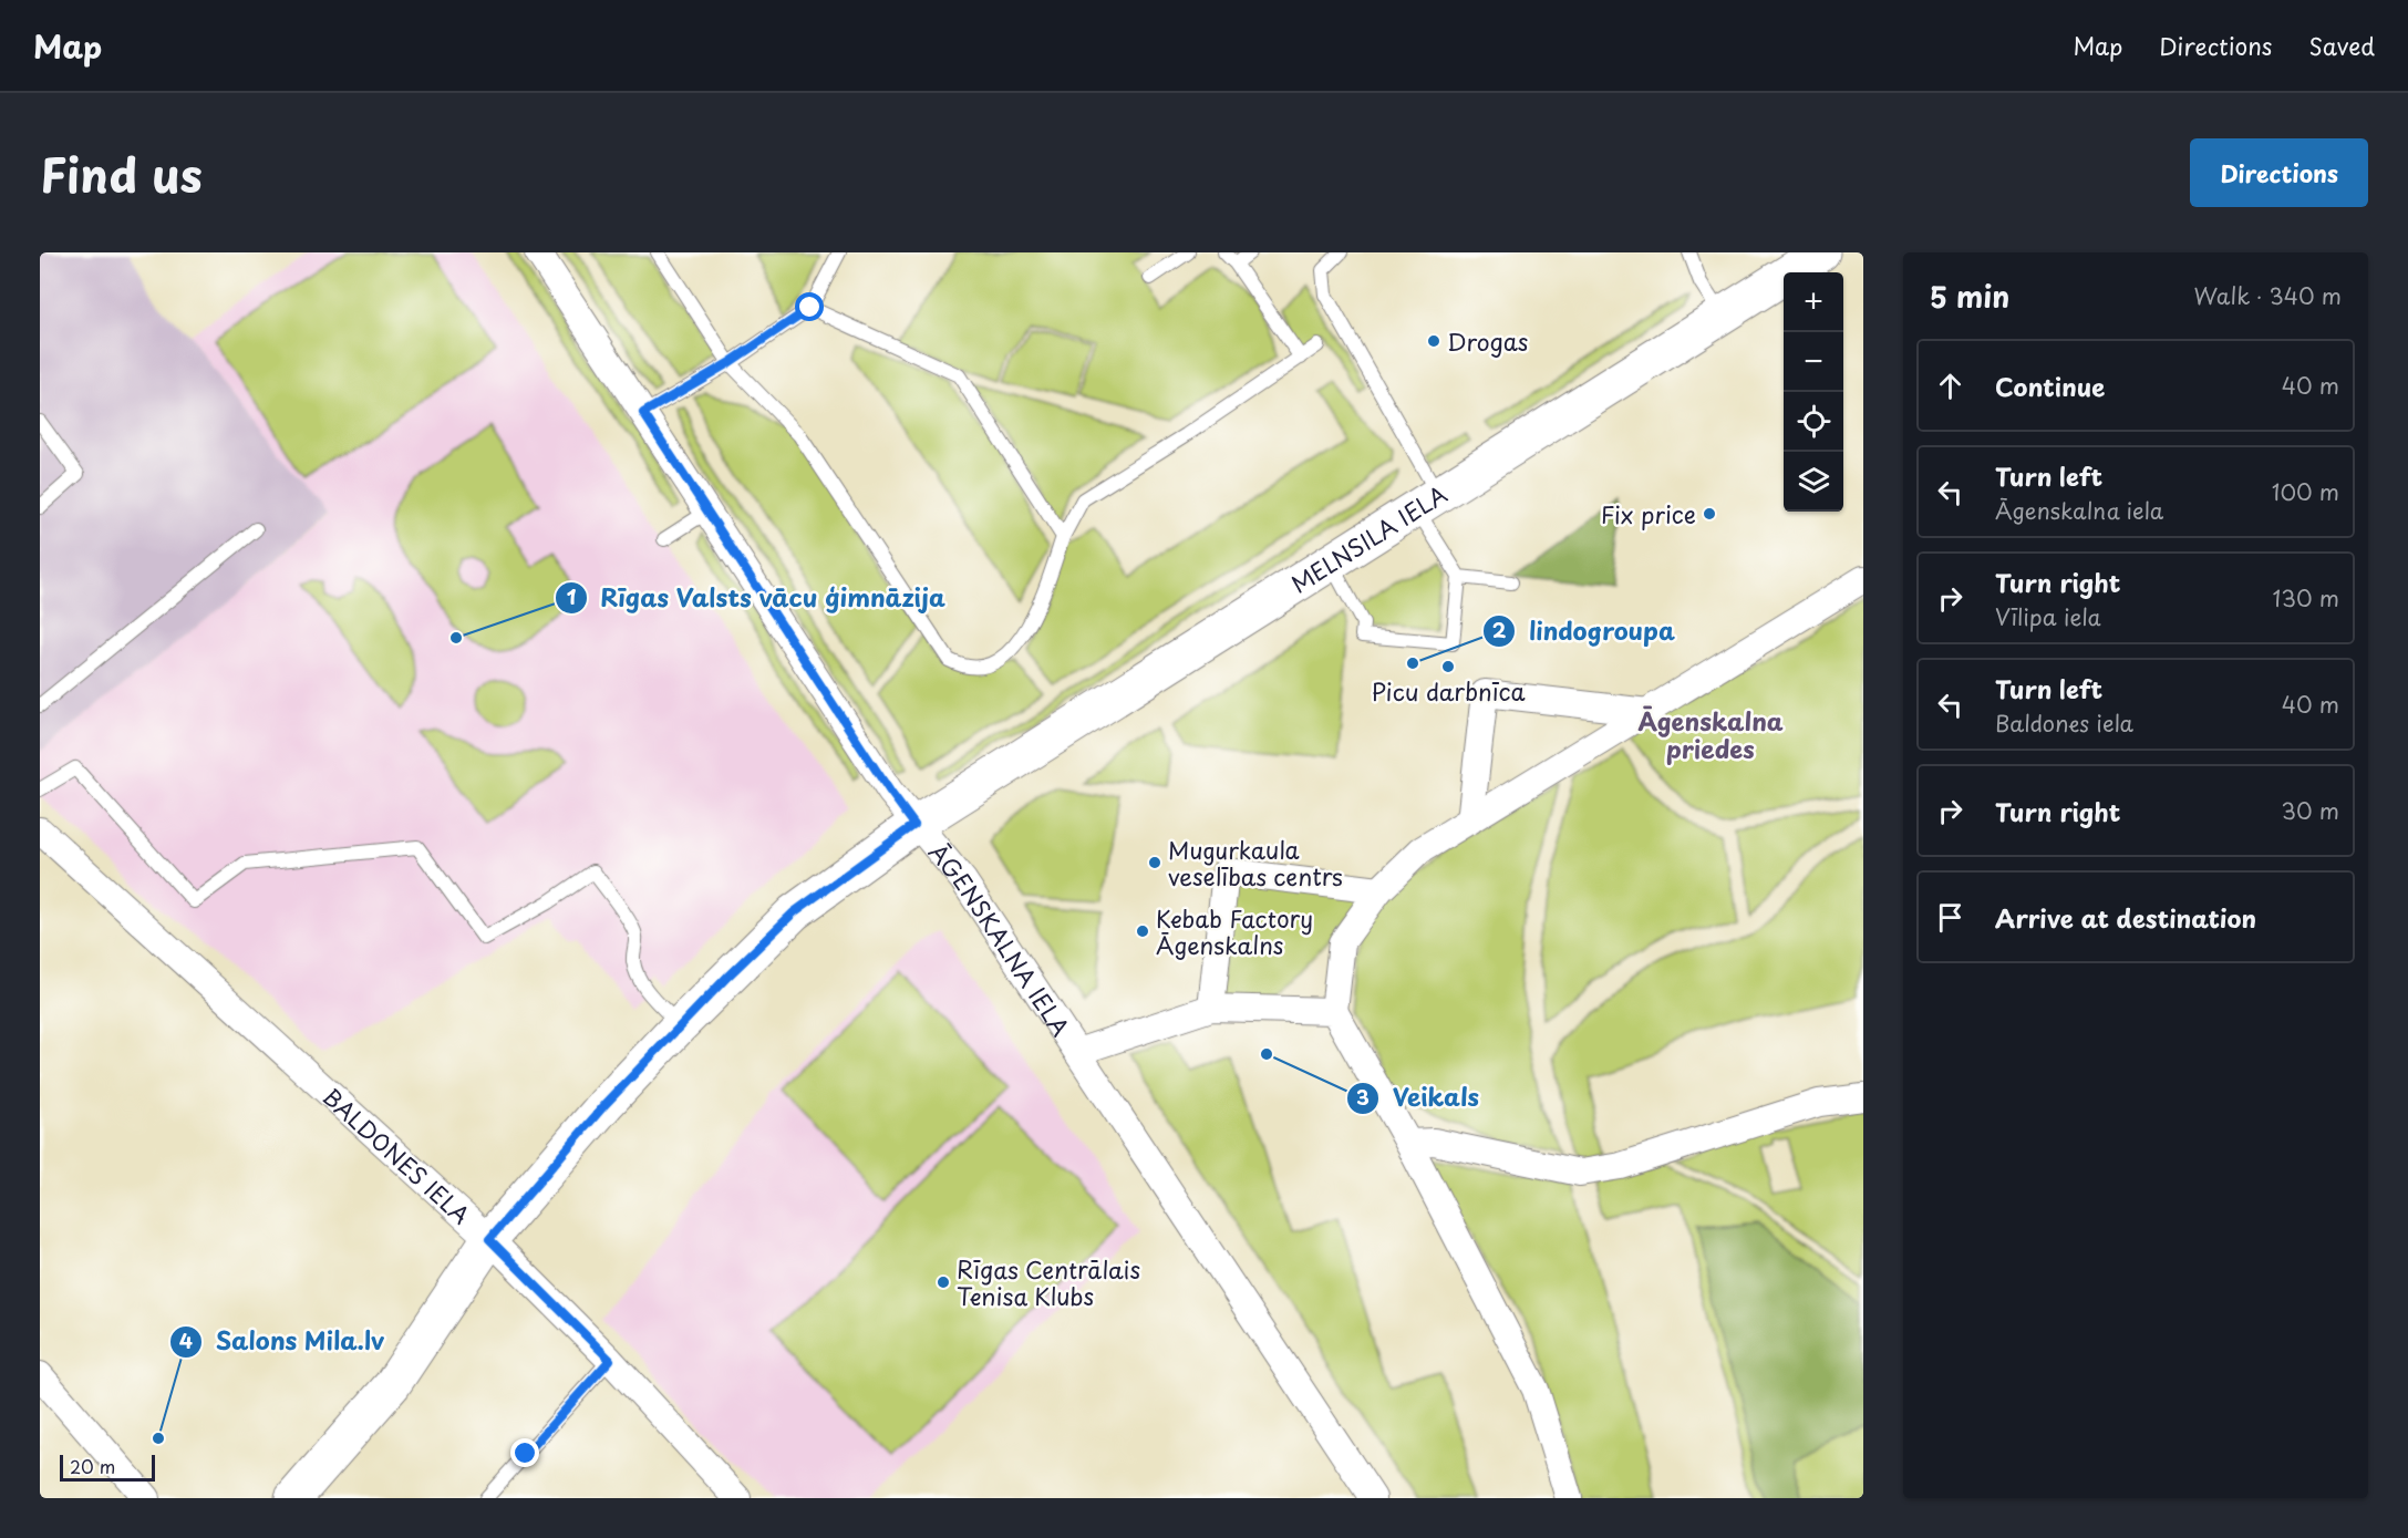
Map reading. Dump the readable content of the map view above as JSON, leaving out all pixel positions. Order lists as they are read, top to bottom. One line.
{"streets":{"street":["MELNSILA IELA","ĀGENSKALNA IELA","BALDONES IELA"]},"crossings":[["MELNSILA IELA","ĀGENSKALNA IELA"],["MELNSILA IELA","BALDONES IELA"]],"districts":["Āgenskalna priedes"],"places":["Drogas","Fix price","Rīgas Valsts vācu ģimnāzija","lindogroupa","Picu darbnīca","Mugurkaula veselības centrs","Kebab Factory Āgenskalns","Veikals","Rīgas Centrālais Tenisa Klubs","Salons Mila.lv"],"scale_bar":"20 m","page":{"header":"Map","nav":["Map","Directions","Saved"],"title":"Find us","buttons":"Directions","heading":["5 min","Walk · 340 m"],"map_buttons":["+","−"],"list":[["Continue","40 m"],["Turn left","Āgenskalna iela","100 m"],["Turn right","Vīlipa iela","130 m"],["Turn left","Baldones iela","40 m"],["Turn right","30 m"],"Arrive at destination"],"scale":"20 m"}}
